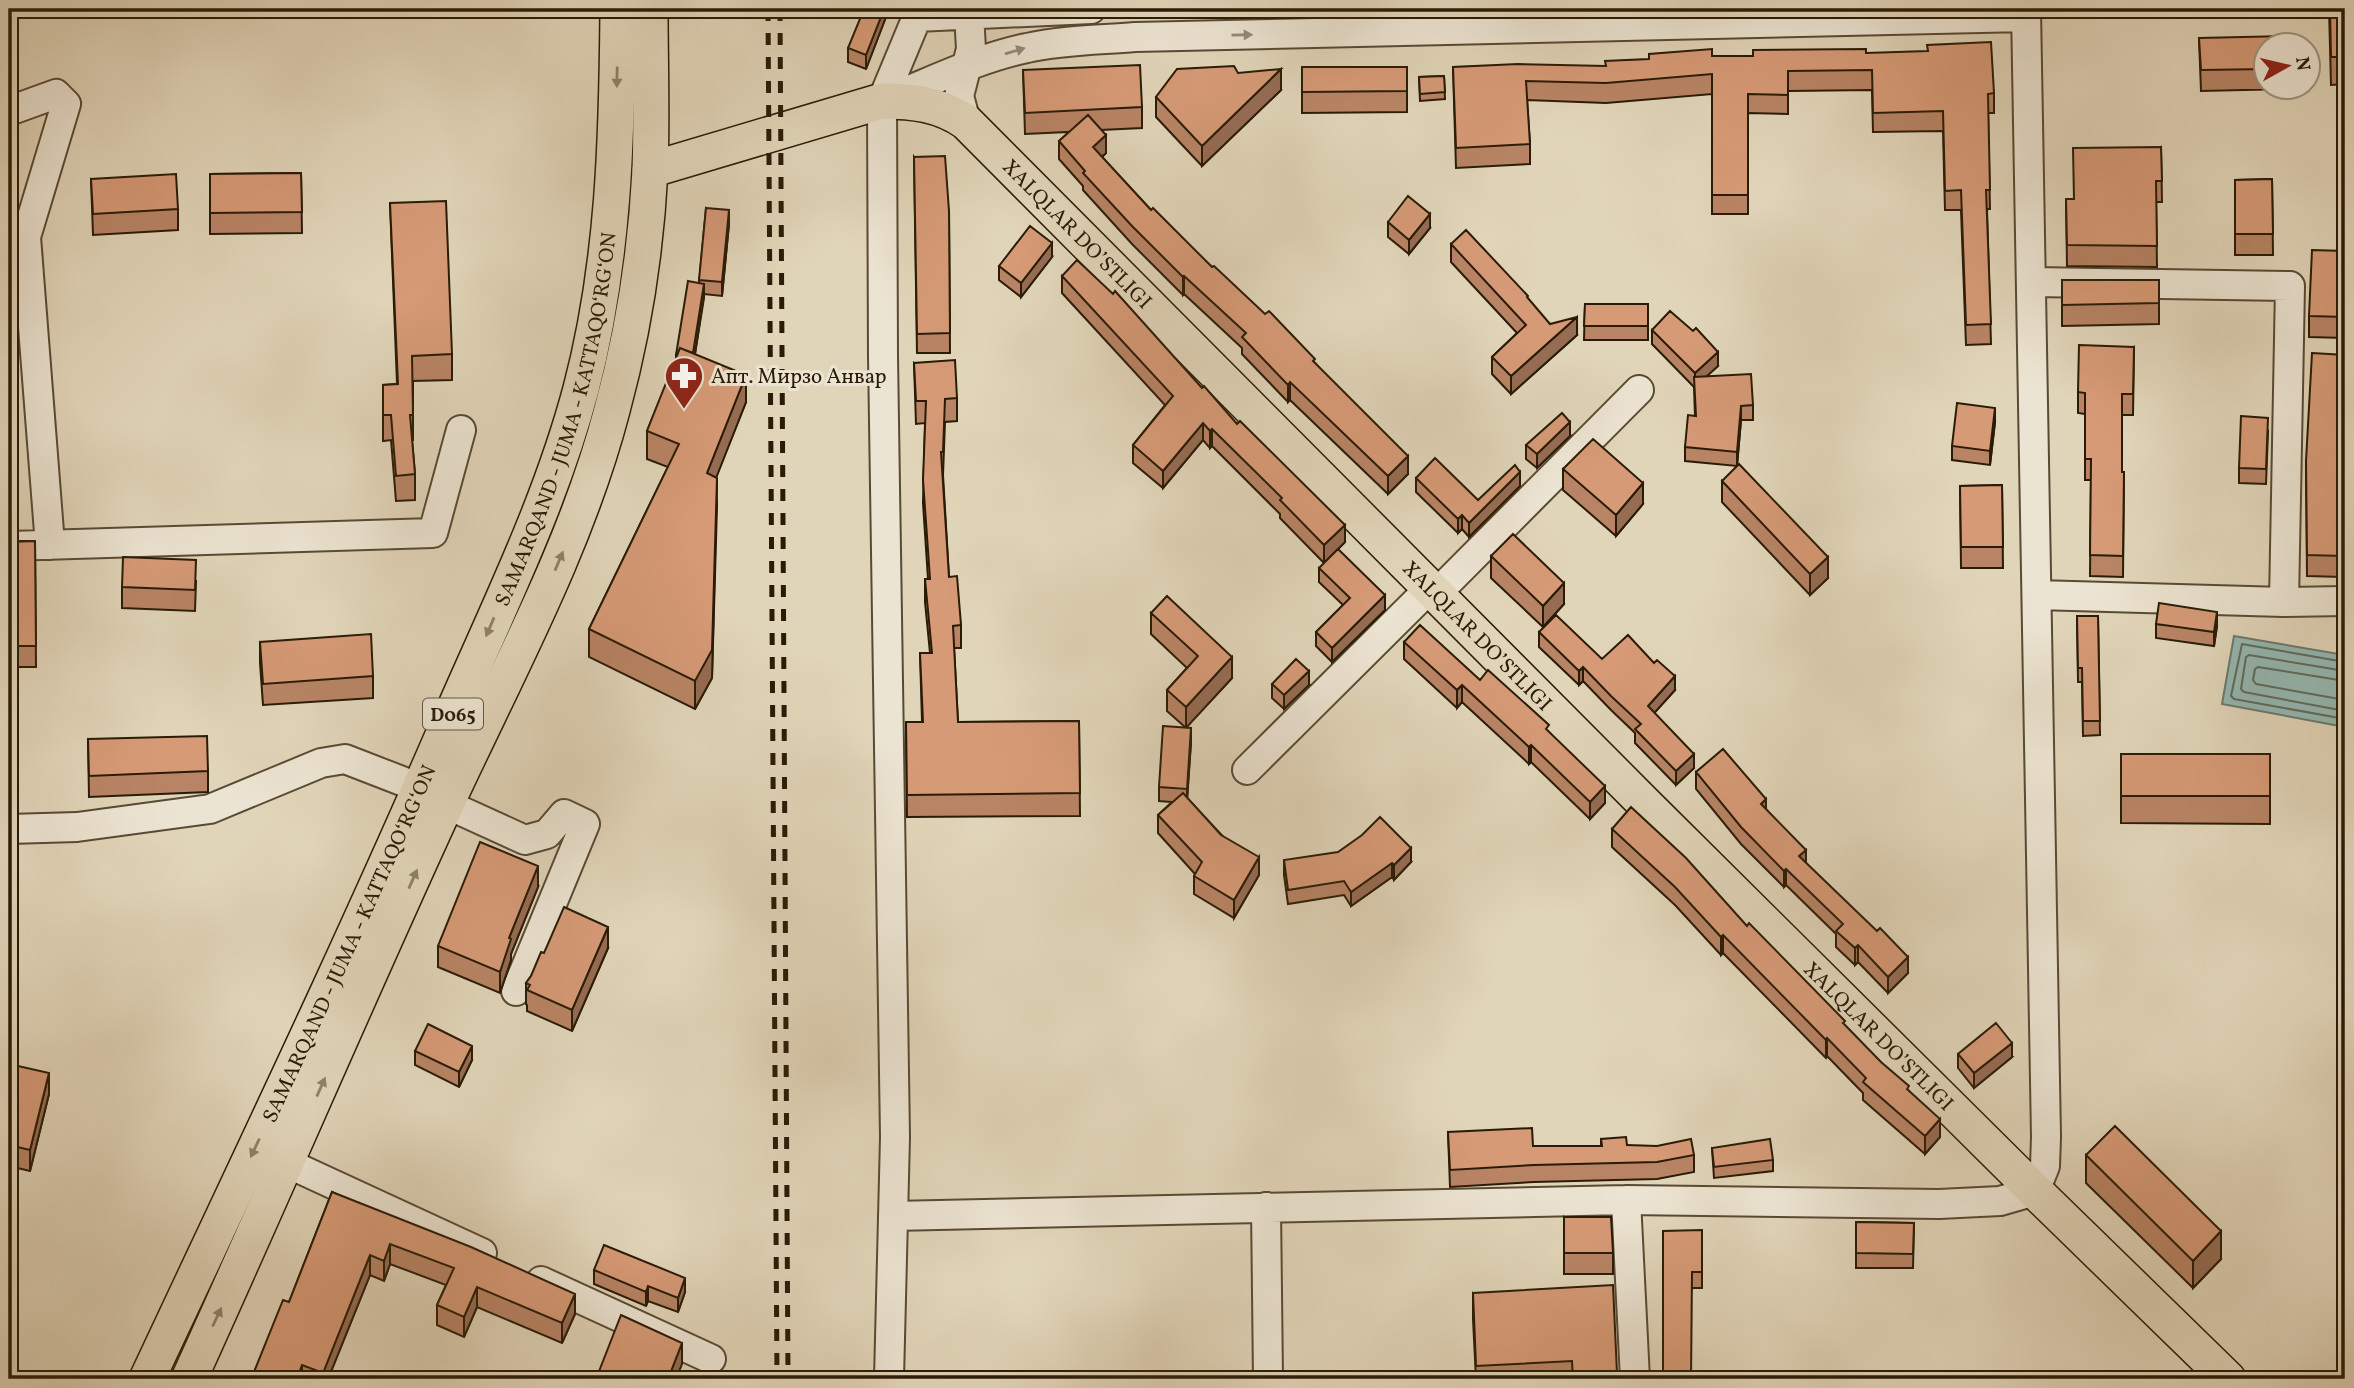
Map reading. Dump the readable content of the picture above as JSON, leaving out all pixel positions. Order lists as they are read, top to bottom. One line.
{"streets":{"main road":["XALQLAR DO’STLIGI","SAMARQAND - JUMA - KATTAQO‘RG‘ON","D065"]},"places":{"pharmacy":["Апт. Мирзо Анвар"]},"north":"right"}
